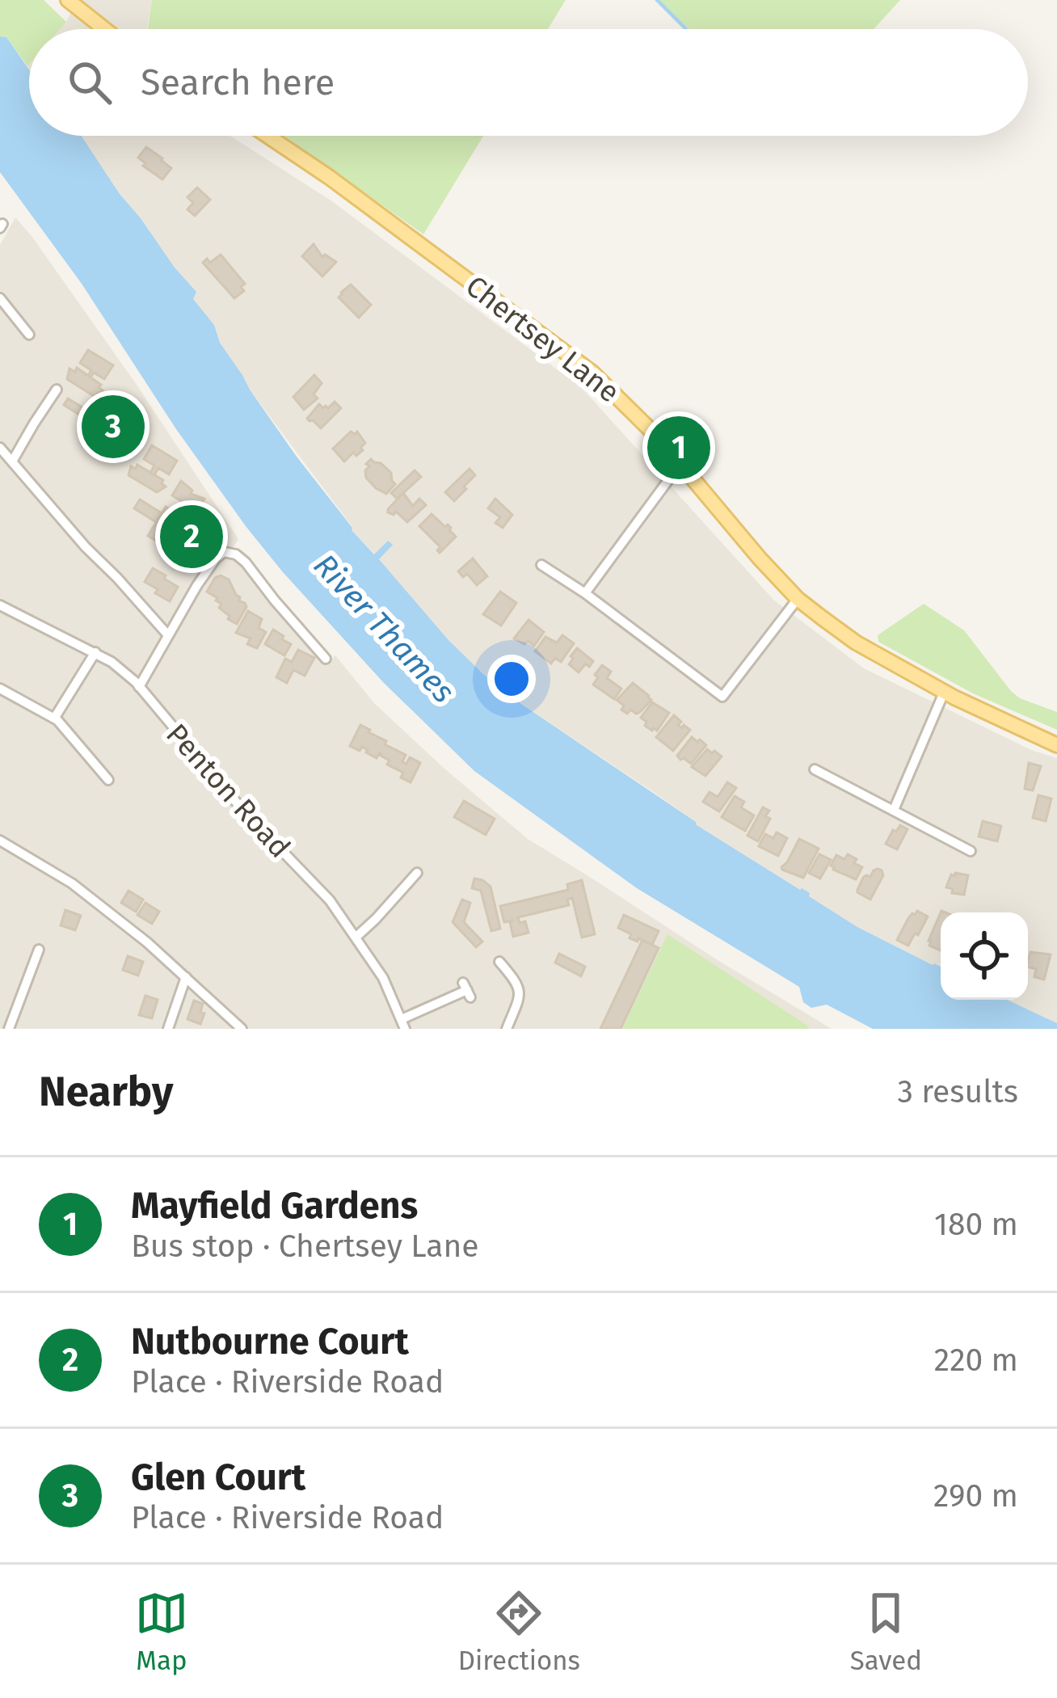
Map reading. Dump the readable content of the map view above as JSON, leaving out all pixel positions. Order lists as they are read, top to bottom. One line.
{"streets":{"main road":["Chertsey Lane"],"street":["Penton Road"]},"water":["River Thames"],"page":{"search":"Search here","pins":["3","1","2"],"heading":["Nearby","3 results"],"list":[{"mark":"1","name":"Mayfield Gardens","note":"Bus stop · Chertsey Lane","value":"180 m"},{"mark":"2","name":"Nutbourne Court","note":"Place · Riverside Road","value":"220 m"},{"mark":"3","name":"Glen Court","note":"Place · Riverside Road","value":"290 m"}],"nav":["Map","Directions","Saved"]}}
